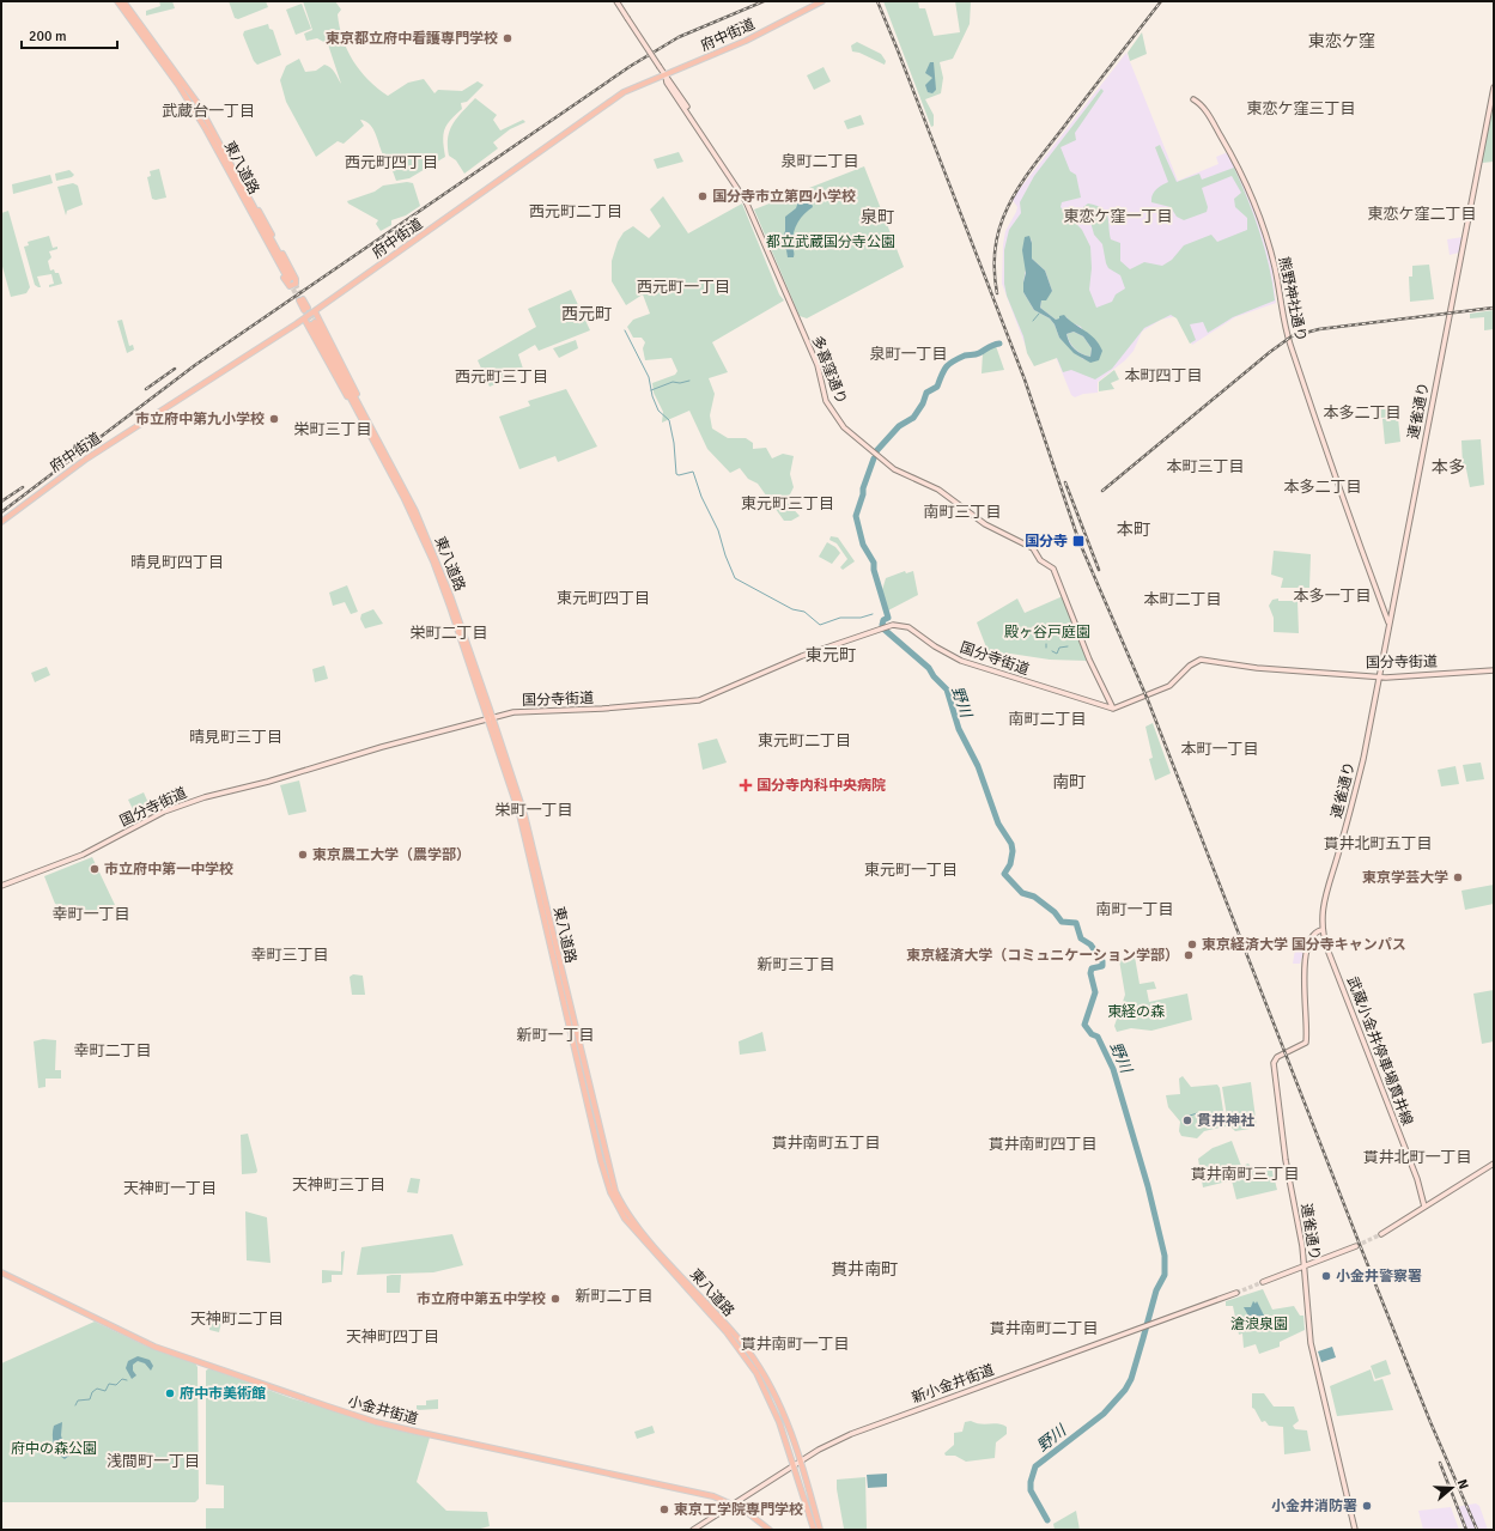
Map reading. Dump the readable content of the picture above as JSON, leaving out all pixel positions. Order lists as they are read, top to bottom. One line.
{"streets":{"main road":["府中街道","東八道路","熊野神社通り","多喜窪通り","連雀通り","国分寺街道","武蔵小金井停車場貫井線","新小金井街道","小金井街道"]},"crossings":[["府中街道","多喜窪通り"],["東八道路","国分寺街道"],["東八道路","新小金井街道"],["熊野神社通り","連雀通り"],["多喜窪通り","国分寺街道"],["連雀通り","国分寺街道"],["連雀通り","武蔵小金井停車場貫井線"],["新小金井街道","小金井街道"]],"districts":["東恋ケ窪","東恋ケ窪三丁目","武蔵台一丁目","泉町二丁目","西元町四丁目","西元町二丁目","東恋ケ窪二丁目","東恋ケ窪一丁目","泉町","西元町一丁目","西元町","泉町一丁目","本町四丁目","西元町三丁目","本多二丁目","栄町三丁目","本町三丁目","本多","本多二丁目","東元町三丁目","南町三丁目","本町","晴見町四丁目","本多一丁目","東元町四丁目","本町二丁目","栄町二丁目","東元町","南町二丁目","晴見町三丁目","東元町二丁目","本町一丁目","南町","栄町一丁目","貫井北町五丁目","東元町一丁目","南町一丁目","幸町一丁目","幸町三丁目","新町三丁目","新町一丁目","幸町二丁目","貫井南町五丁目","貫井南町四丁目","貫井北町一丁目","貫井南町三丁目","天神町三丁目","天神町一丁目","貫井南町","新町二丁目","天神町二丁目","貫井南町二丁目","天神町四丁目","貫井南町一丁目","浅間町一丁目"],"water":["野川"],"parks":["都立武蔵国分寺公園","殿ヶ谷戸庭園","東経の森","滄浪泉園","府中の森公園"],"places":{"other":["東京都立府中看護専門学校","国分寺市立第四小学校","市立府中第九小学校","東京農工大学（農学部）","市立府中第一中学校","東京学芸大学","東京経済大学 国分寺キャンパス","東京経済大学（コミュニケーション学部）","貫井神社","小金井警察署","市立府中第五中学校","府中市美術館","小金井消防署","東京工学院専門学校"],"transit":["国分寺"],"health":["国分寺内科中央病院"]},"scale_bar":"200 m","north":"right"}
